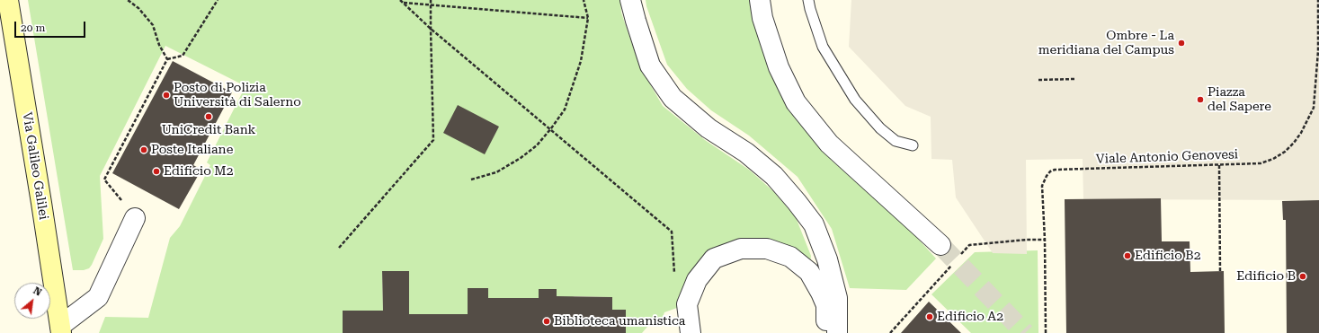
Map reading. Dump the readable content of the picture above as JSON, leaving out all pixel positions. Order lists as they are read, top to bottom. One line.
{"streets":{"street":["Via Galileo Galilei"],"path":["Viale Antonio Genovesi"]},"places":["Ombre - La meridiana del Campus","Posto di Polizia Università di Salerno","Piazza del Sapere","UniCredit Bank","Poste Italiane","Edificio M2","Edificio B2","Edificio B","Edificio A2","Biblioteca umanistica"],"scale_bar":"20 m","north":"top right"}
